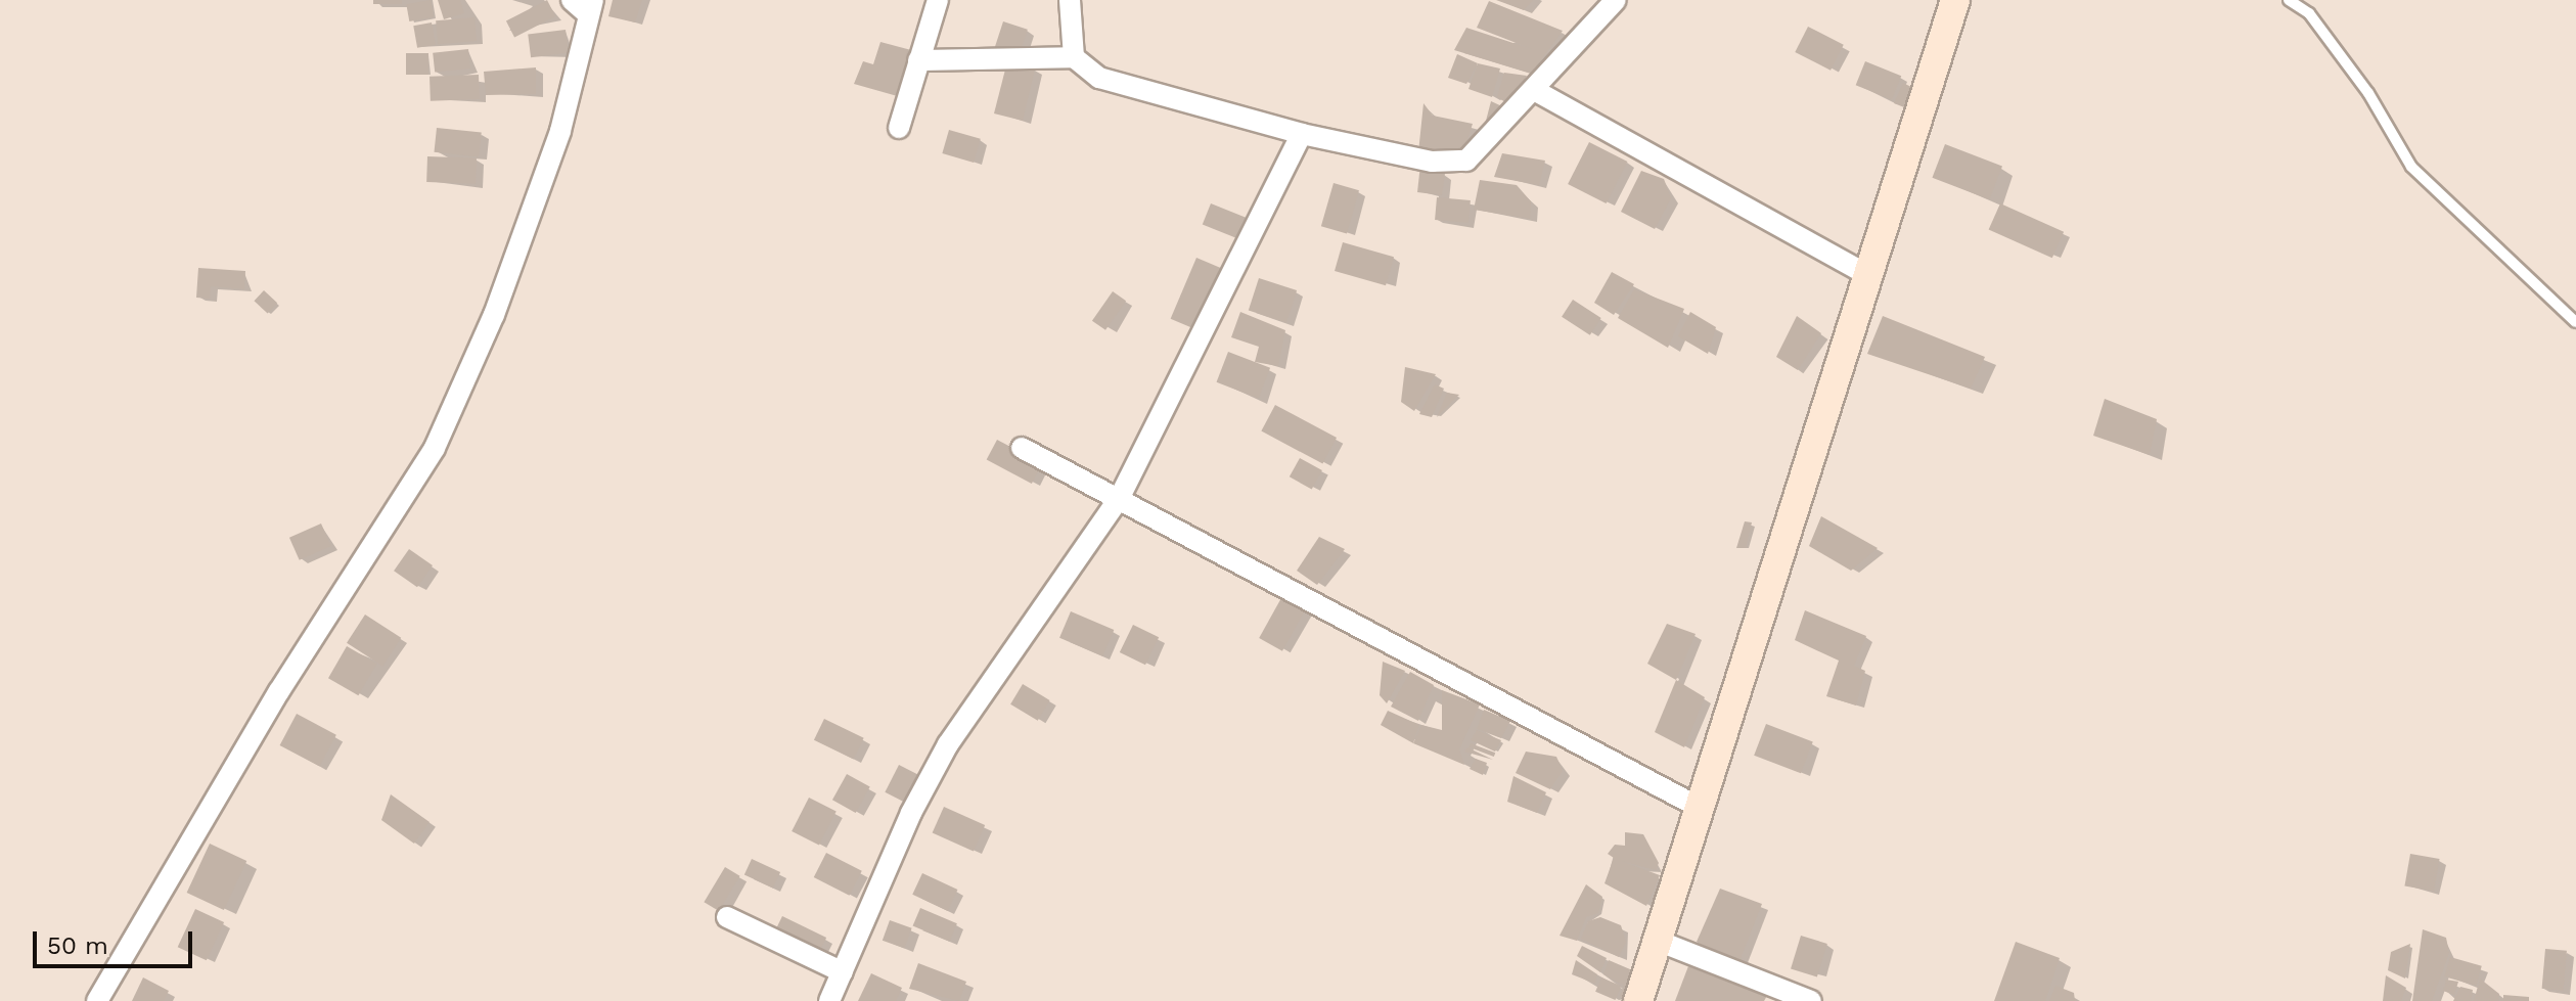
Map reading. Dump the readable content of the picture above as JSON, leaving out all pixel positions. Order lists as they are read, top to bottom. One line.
{"scale_bar":"50 m"}
